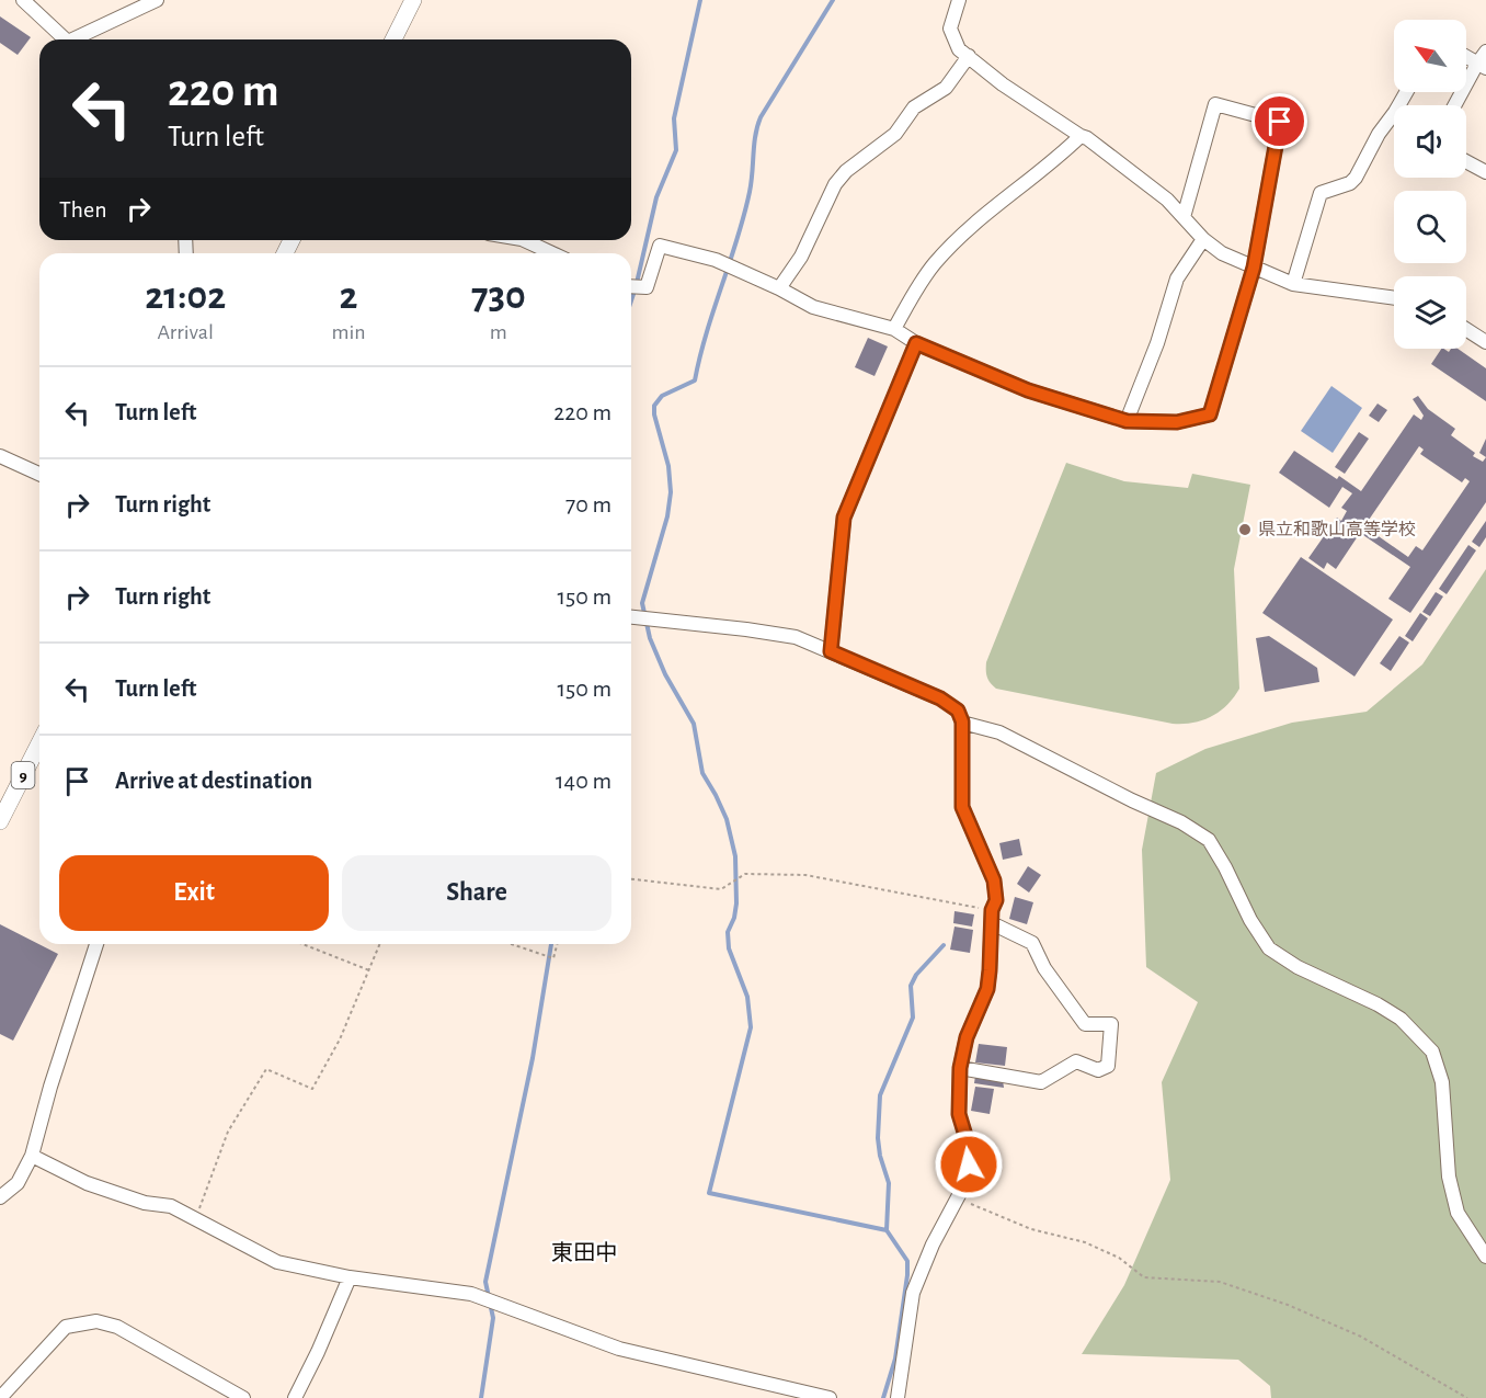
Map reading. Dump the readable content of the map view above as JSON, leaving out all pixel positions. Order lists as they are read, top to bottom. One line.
{"streets":{"main road":["9"]},"districts":["東田中"],"places":["県立和歌山高等学校"],"north":"top left","page":{"turn":["220 m","Turn left"],"then":"Then","eta":["21:02","Arrival","2","min","730","m"],"list":[{"name":"Turn left","value":"220 m"},{"name":"Turn right","value":"70 m"},{"name":"Turn right","value":"150 m"},{"name":"Turn left","value":"150 m"},{"name":"Arrive at destination","value":"140 m"}],"buttons":["Exit","Share"]}}
